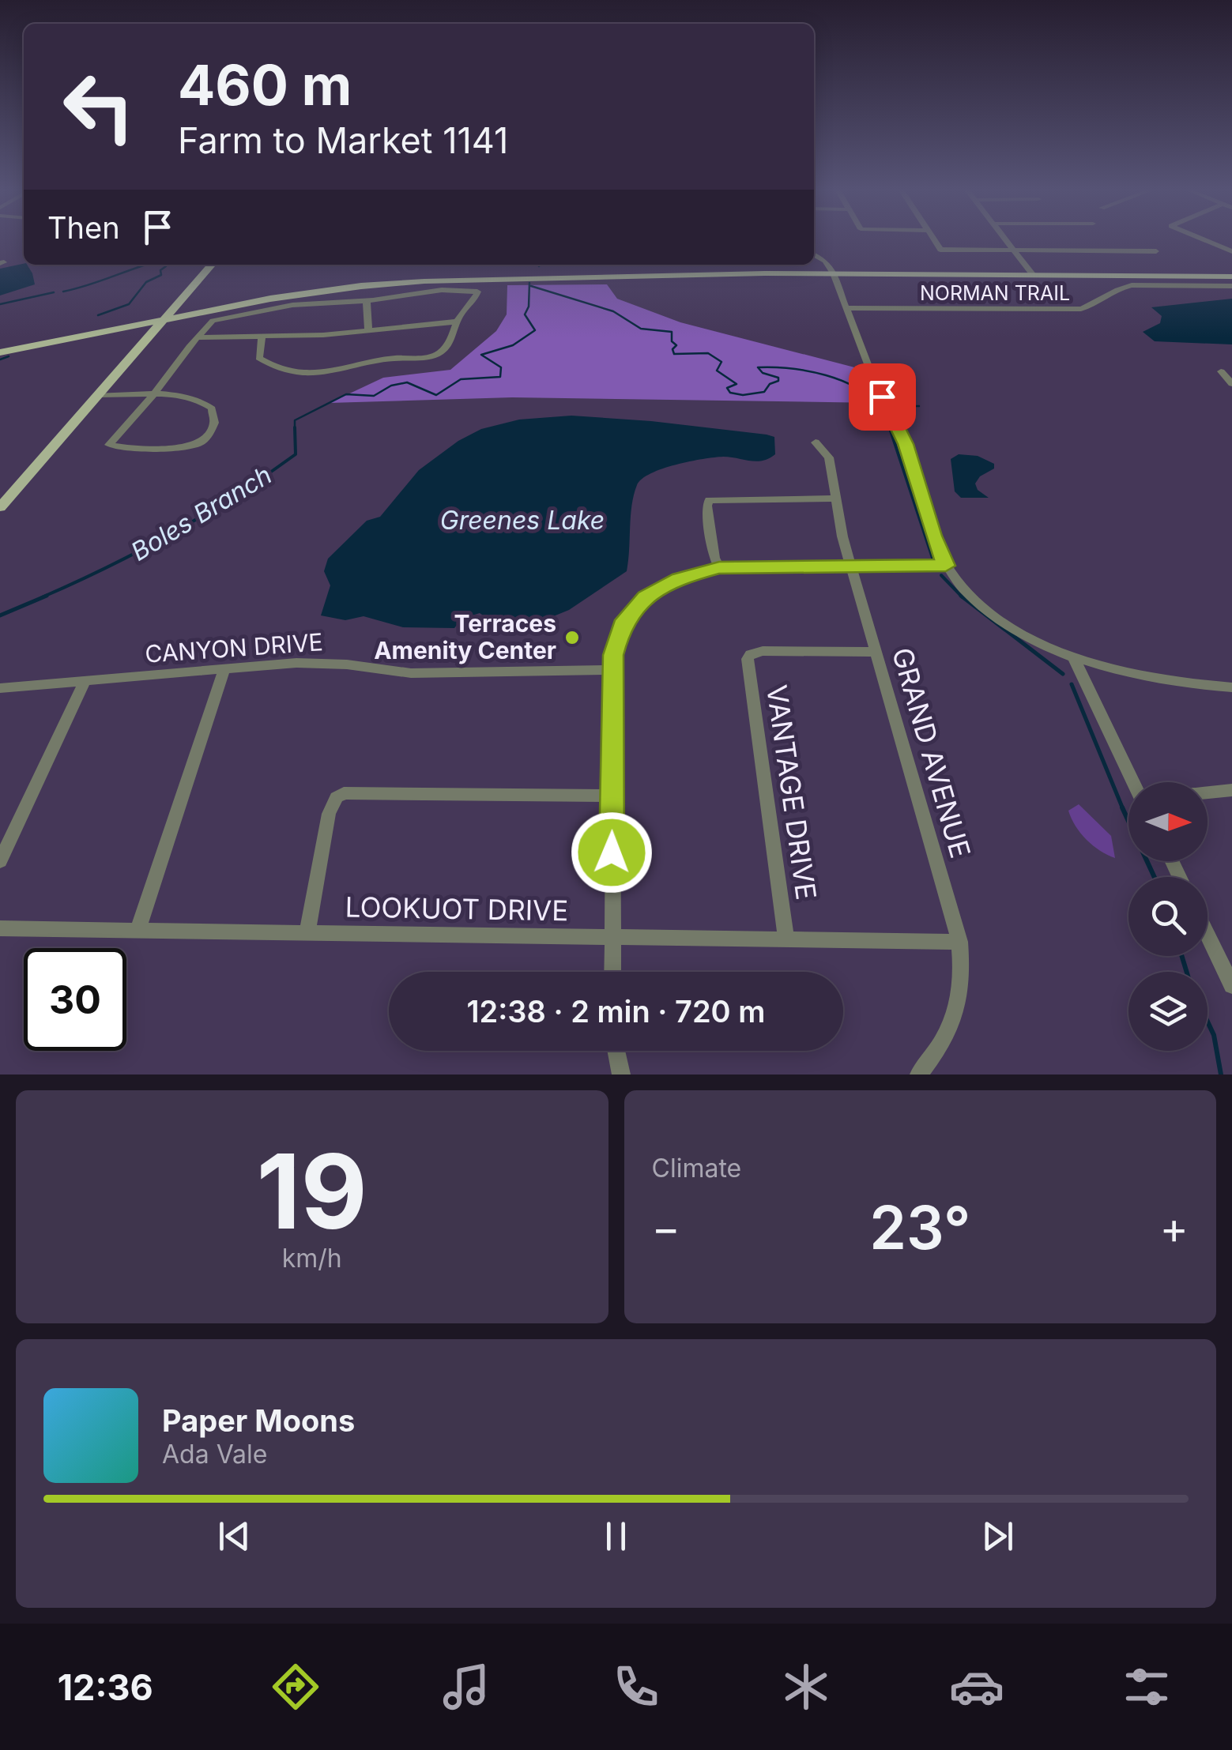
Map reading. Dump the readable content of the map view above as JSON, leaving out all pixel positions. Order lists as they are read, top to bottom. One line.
{"streets":{"street":["NORMAN TRAIL","CANYON DRIVE","GRAND AVENUE","VANTAGE DRIVE","LOOKUOT DRIVE"]},"crossings":[["GRAND AVENUE","VANTAGE DRIVE"],["GRAND AVENUE","LOOKUOT DRIVE"],["VANTAGE DRIVE","LOOKUOT DRIVE"]],"water":["Boles Branch","Greenes Lake"],"places":["Terraces Amenity Center"],"north":"right","page":{"turn":["460 m","Farm to Market 1141"],"then":"Then","limit":"30","trip":"12:38 · 2 min · 720 m","tile":[["19","km/h"],"Climate"],"heat":["−","23°","+"],"song":["Paper Moons","Ada Vale"],"tabs":"12:36"}}
